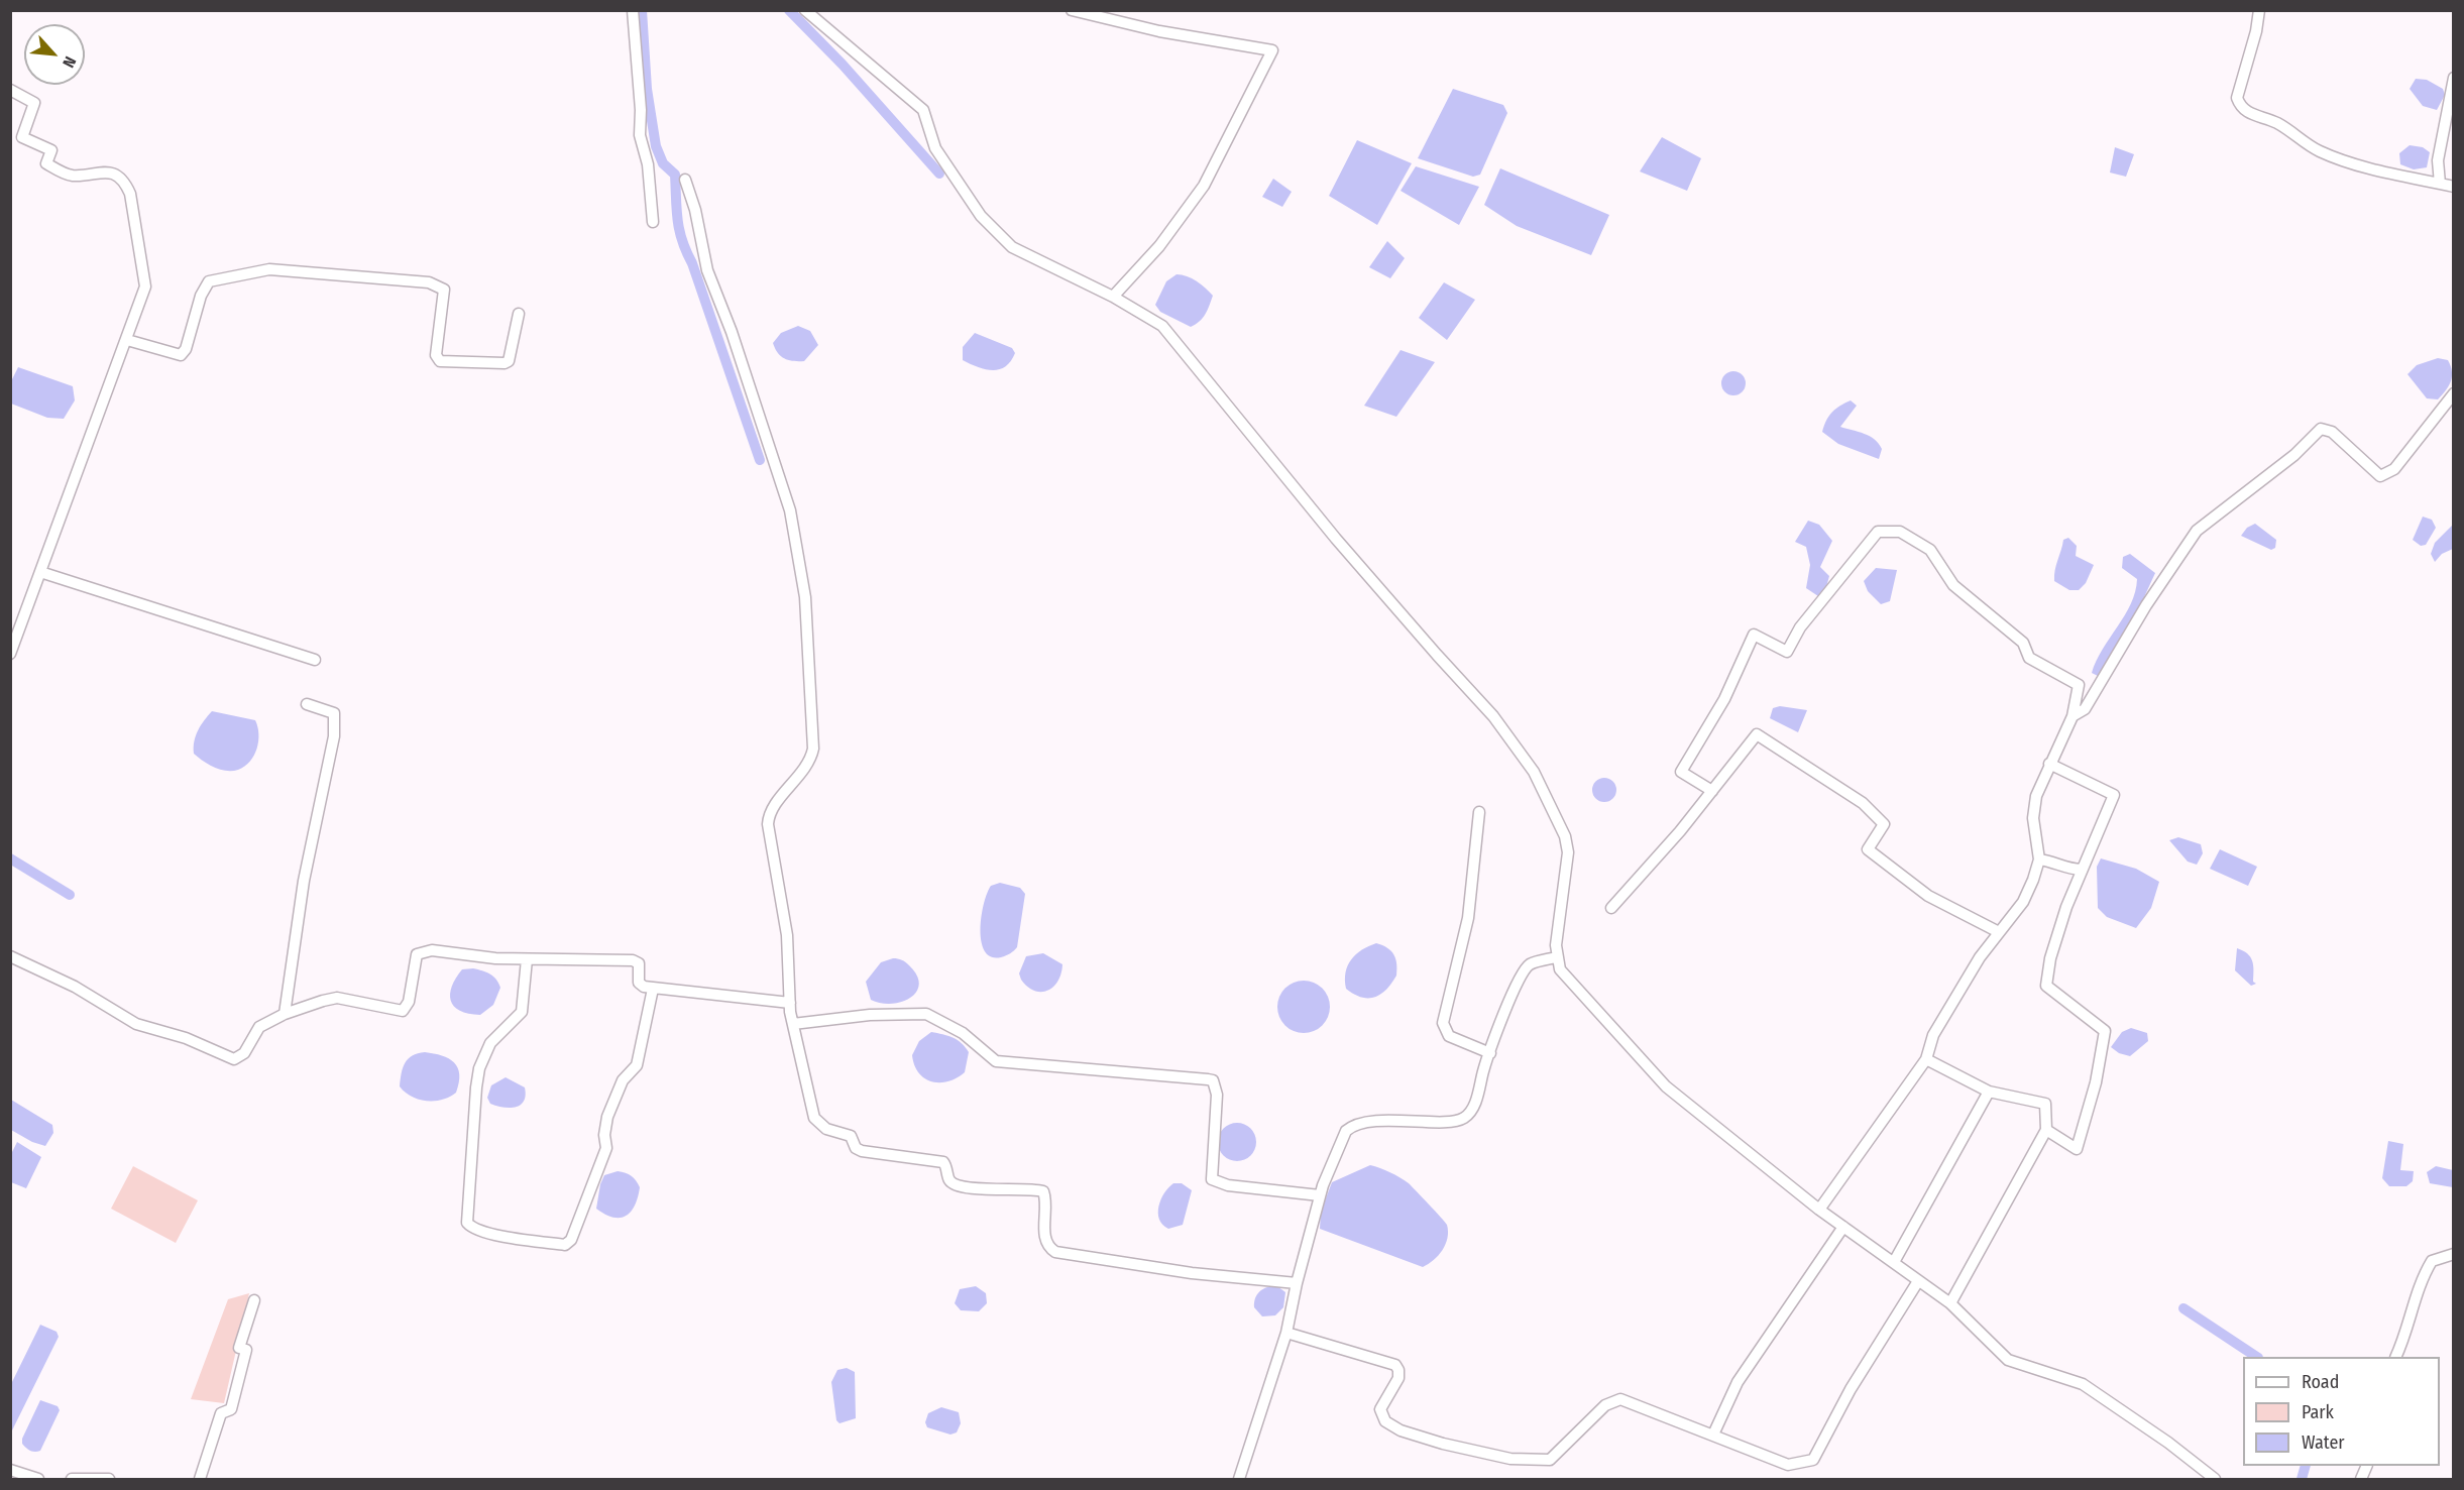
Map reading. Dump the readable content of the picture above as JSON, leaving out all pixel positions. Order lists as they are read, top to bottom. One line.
{"legend":["Road","Park","Water"],"north":"bottom right"}
